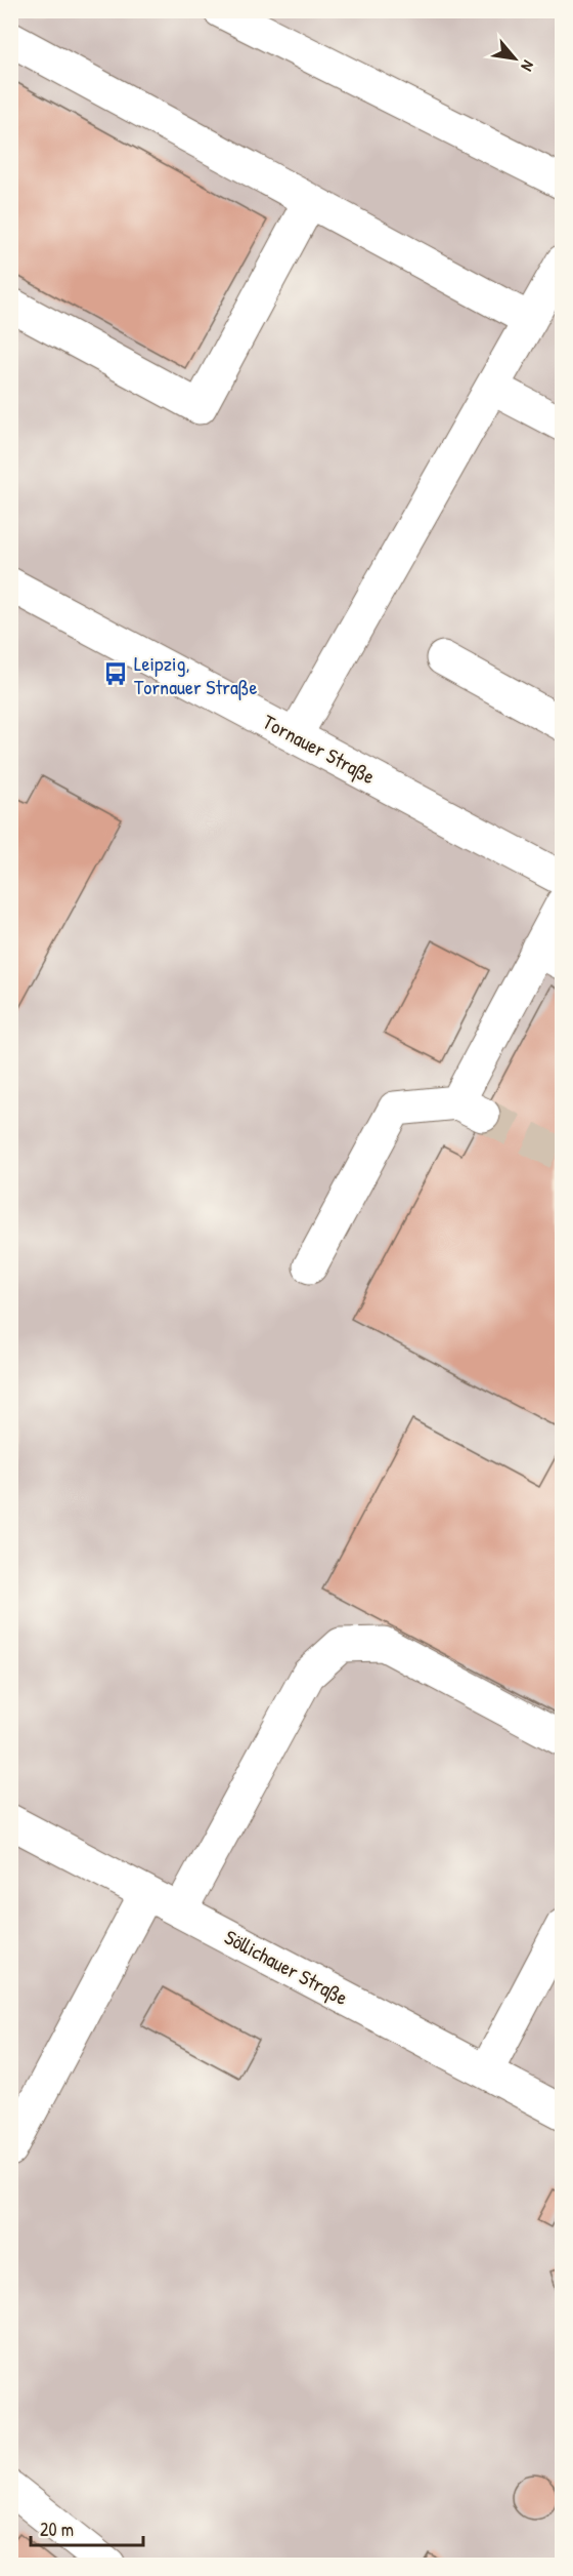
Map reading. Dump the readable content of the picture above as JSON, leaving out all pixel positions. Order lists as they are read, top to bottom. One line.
{"streets":{"street":["Tornauer Straße","Söllichauer Straße"]},"places":{"bus stop":["Leipzig, Tornauer Straße"]},"scale_bar":"20 m","north":"bottom right"}
